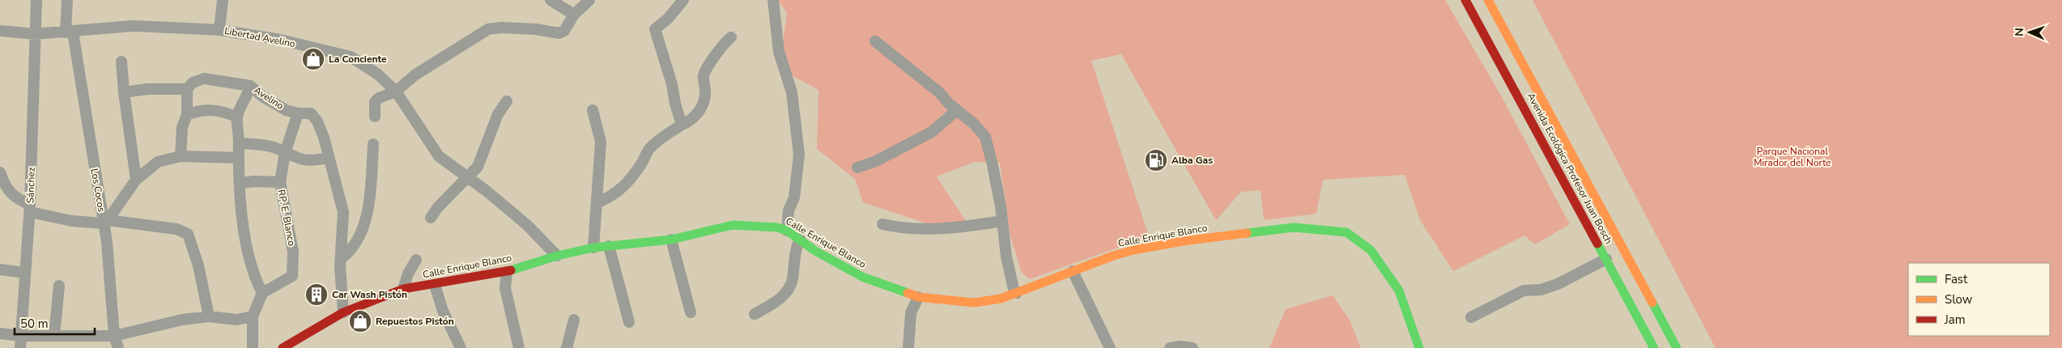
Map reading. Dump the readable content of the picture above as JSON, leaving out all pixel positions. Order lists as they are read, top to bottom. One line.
{"streets":{"street":["Libertad Avelino","Avelino","Avenida Ecológica Profesor Juan Bosch","Sánchez","Los Cocos","RP. E. Blanco","Calle Enrique Blanco"]},"crossings":[["Libertad Avelino","Sánchez"],["Libertad Avelino","Los Cocos"],["Libertad Avelino","Calle Enrique Blanco"],["Avelino","RP. E. Blanco"]],"parks":["Parque Nacional Mirador del Norte"],"places":{"shop":["La Conciente","Repuestos Pistón"],"fuel station":["Alba Gas"],"building":["Car Wash Pistón"]},"legend":["Fast","Slow","Jam"],"scale_bar":"50 m","north":"left"}
